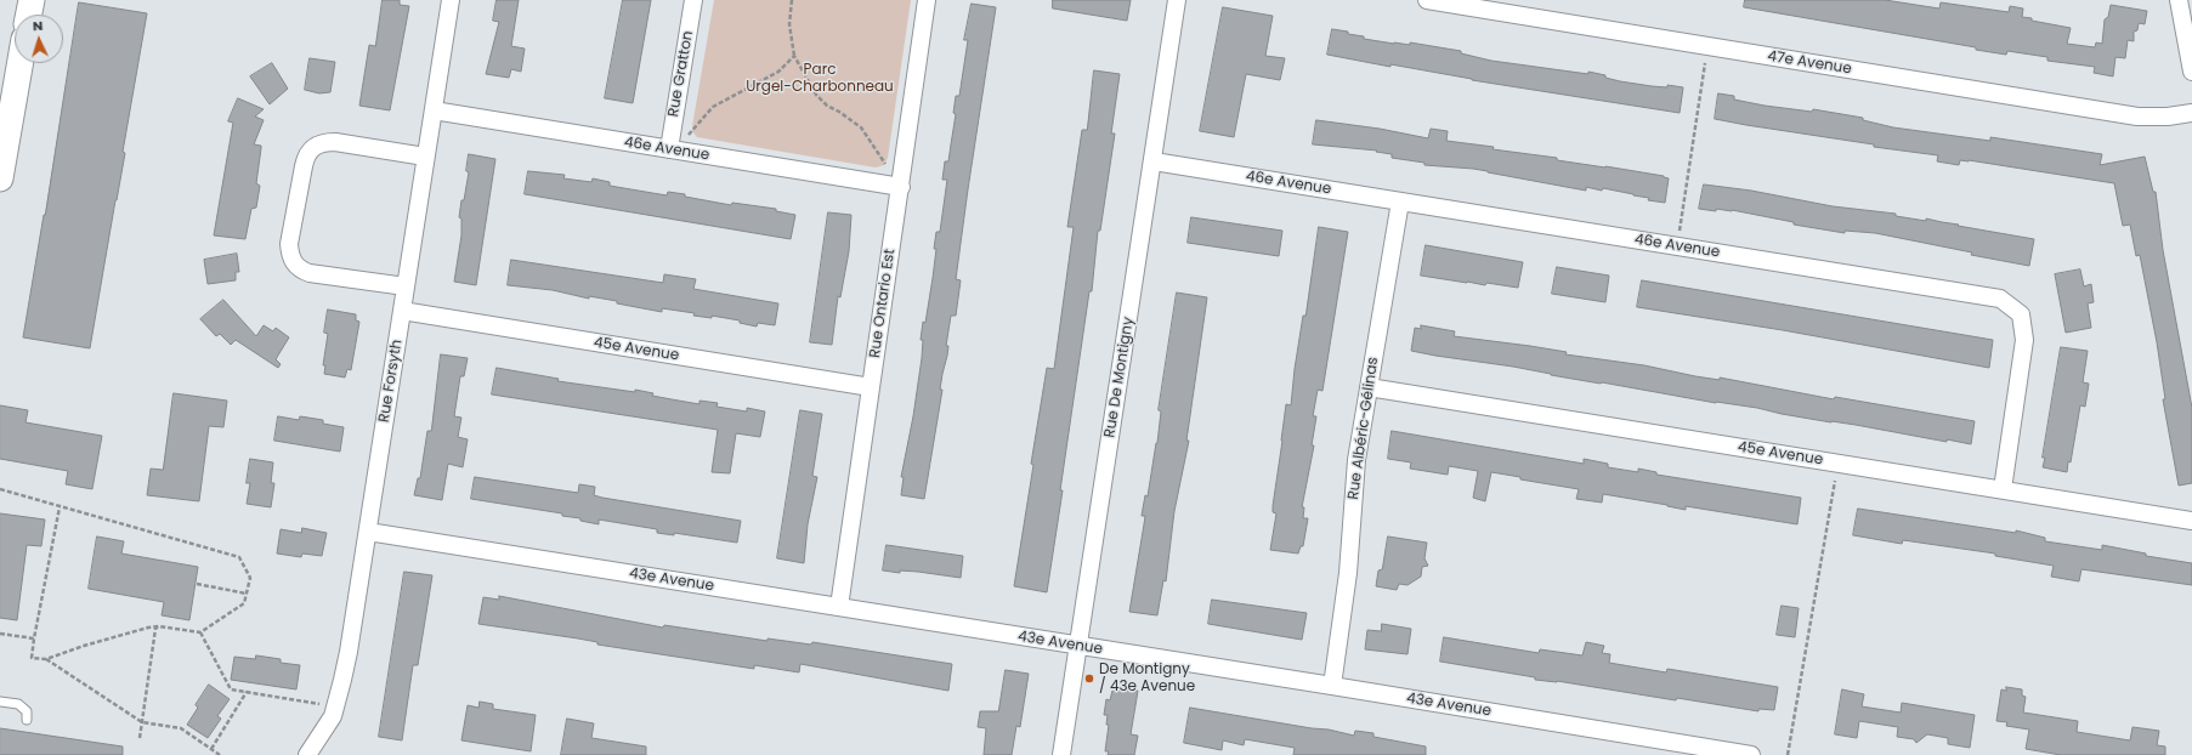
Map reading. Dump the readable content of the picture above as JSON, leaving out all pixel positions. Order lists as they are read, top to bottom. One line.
{"streets":{"street":["47e Avenue","Rue Gratton","46e Avenue","Rue Ontario Est","45e Avenue","Rue De Montigny","Rue Forsyth","Rue Albéric-Gélinas","43e Avenue"]},"crossings":[["Rue Gratton","46e Avenue"],["46e Avenue","Rue Ontario Est"],["46e Avenue","45e Avenue"],["46e Avenue","Rue De Montigny"],["46e Avenue","Rue Forsyth"],["46e Avenue","Rue Albéric-Gélinas"],["Rue Ontario Est","45e Avenue"],["Rue Ontario Est","43e Avenue"],["45e Avenue","Rue Forsyth"],["45e Avenue","Rue Albéric-Gélinas"],["Rue De Montigny","43e Avenue"],["Rue Forsyth","43e Avenue"],["Rue Albéric-Gélinas","43e Avenue"]],"parks":["Parc Urgel-Charbonneau"],"places":["De Montigny / 43e Avenue"],"north":"top"}
